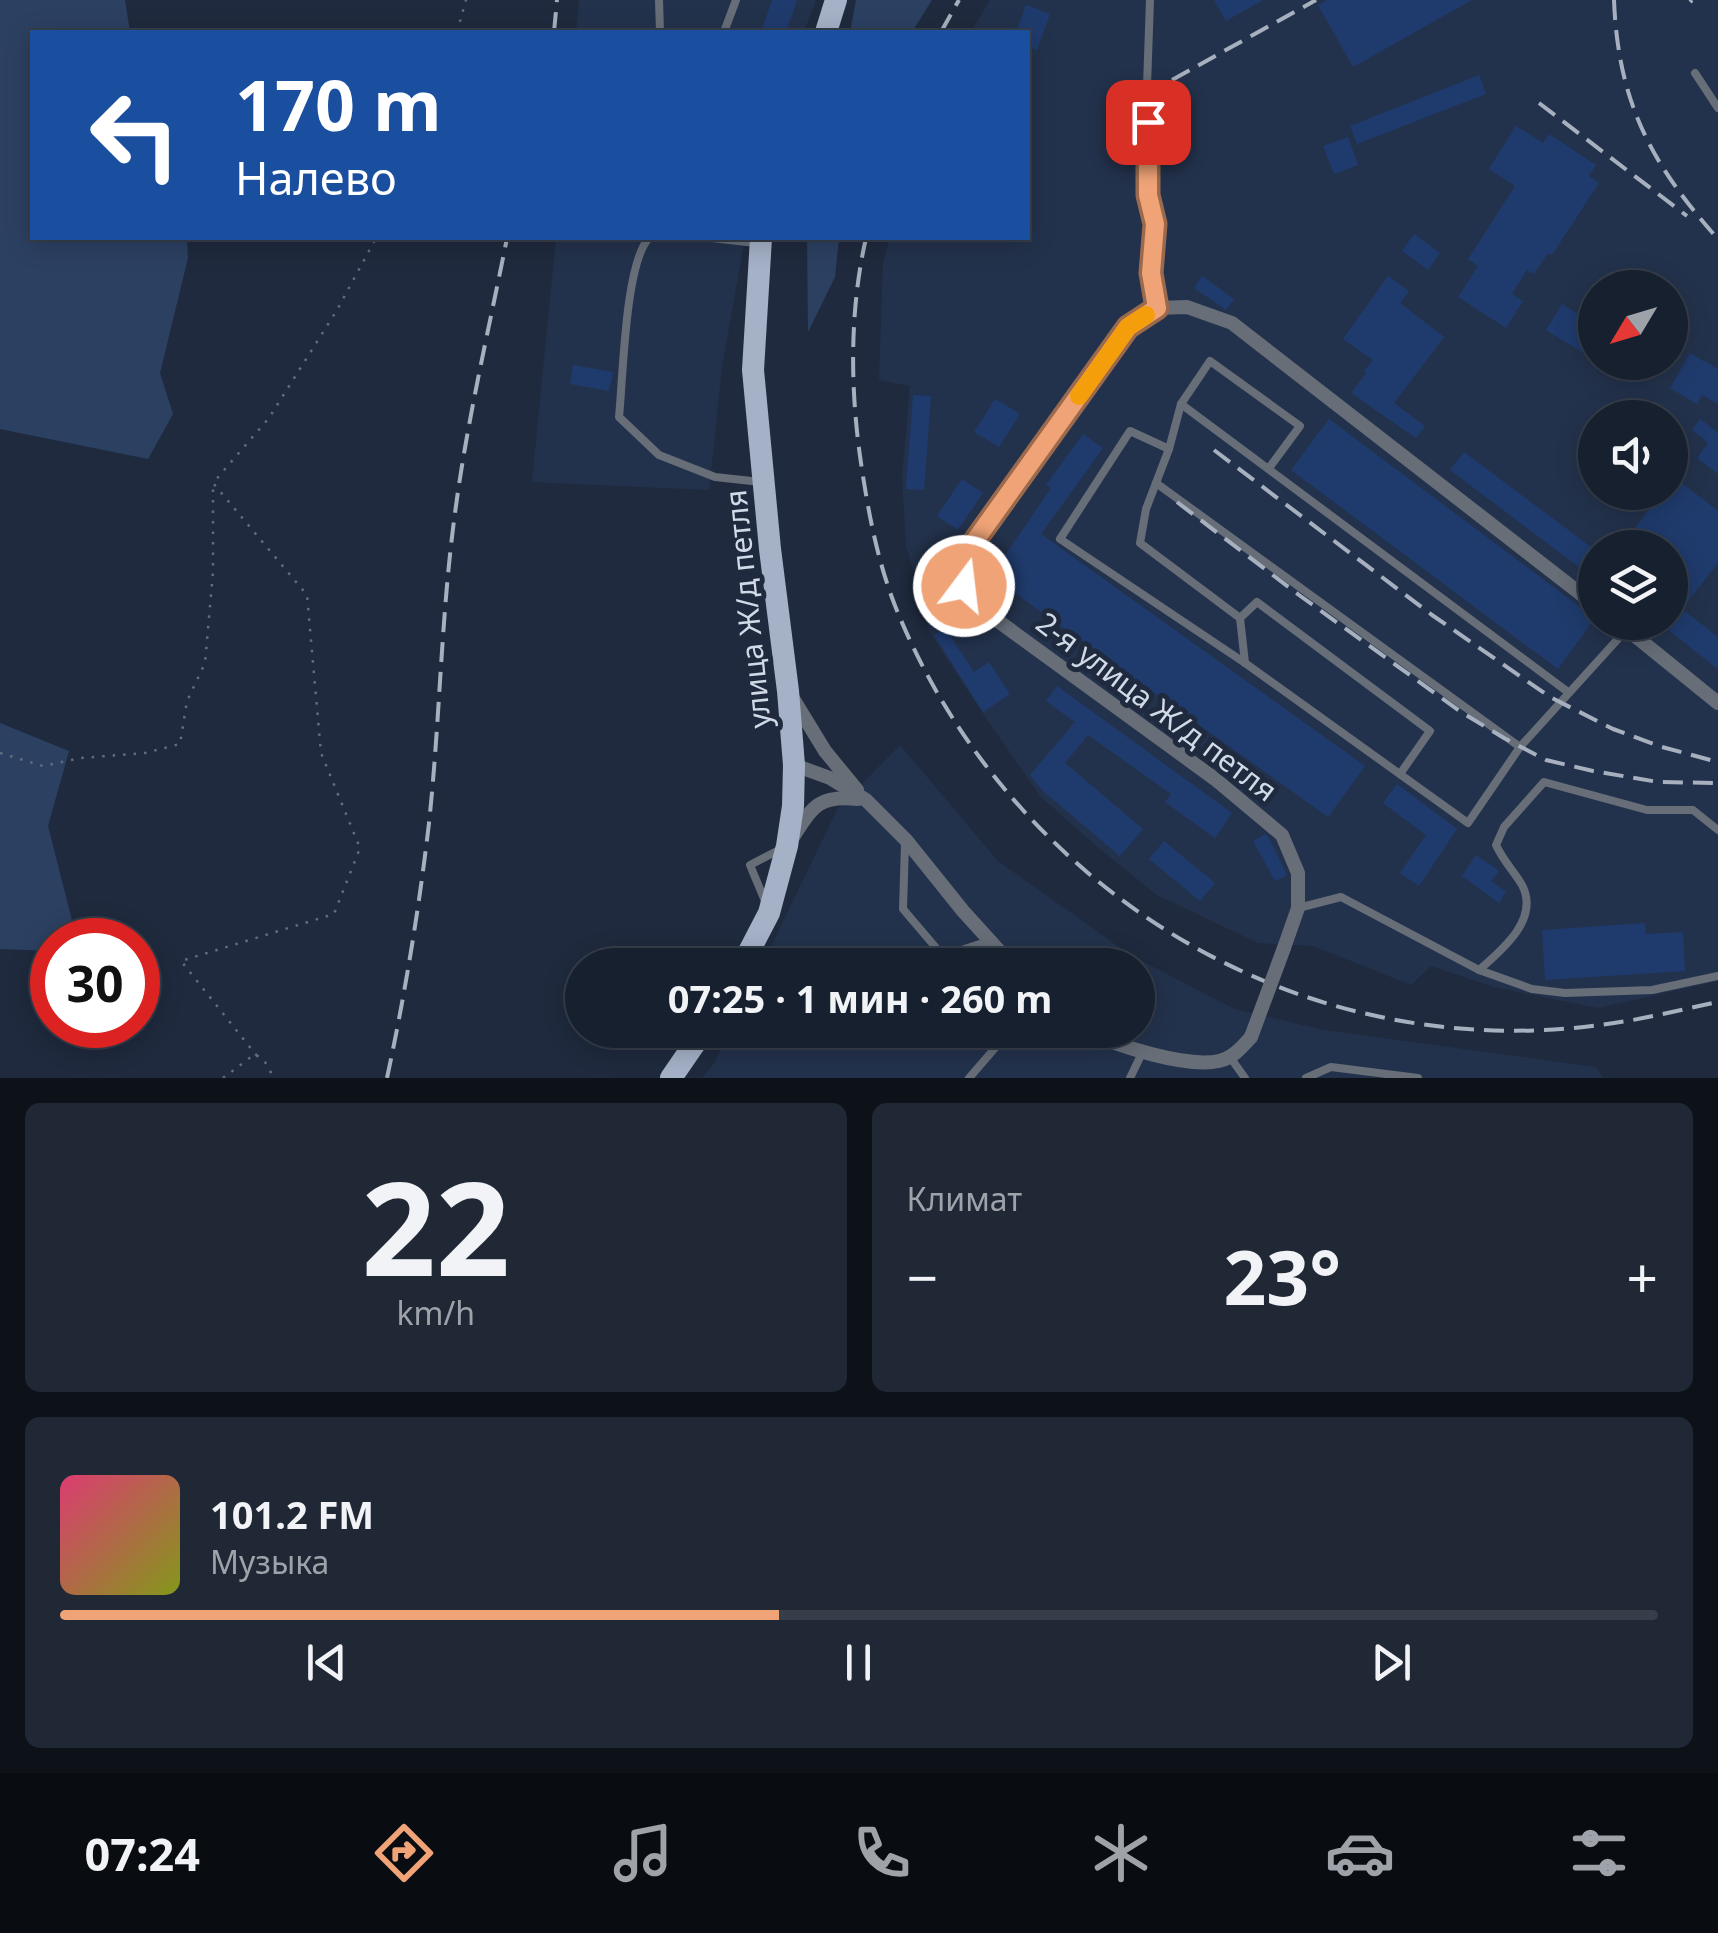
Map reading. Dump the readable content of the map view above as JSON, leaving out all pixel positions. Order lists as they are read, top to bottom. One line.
{"streets":{"main road":["улица Ж/д петля"],"street":["2-я улица Ж/д петля"]},"north":"bottom left","page":{"turn":["170 m","Налево"],"limit":"30","trip":"07:25 · 1 мин · 260 m","tile":[["22","km/h"],"Климат"],"heat":["−","23°","+"],"song":["101.2 FM","Музыка"],"tabs":"07:24"}}
